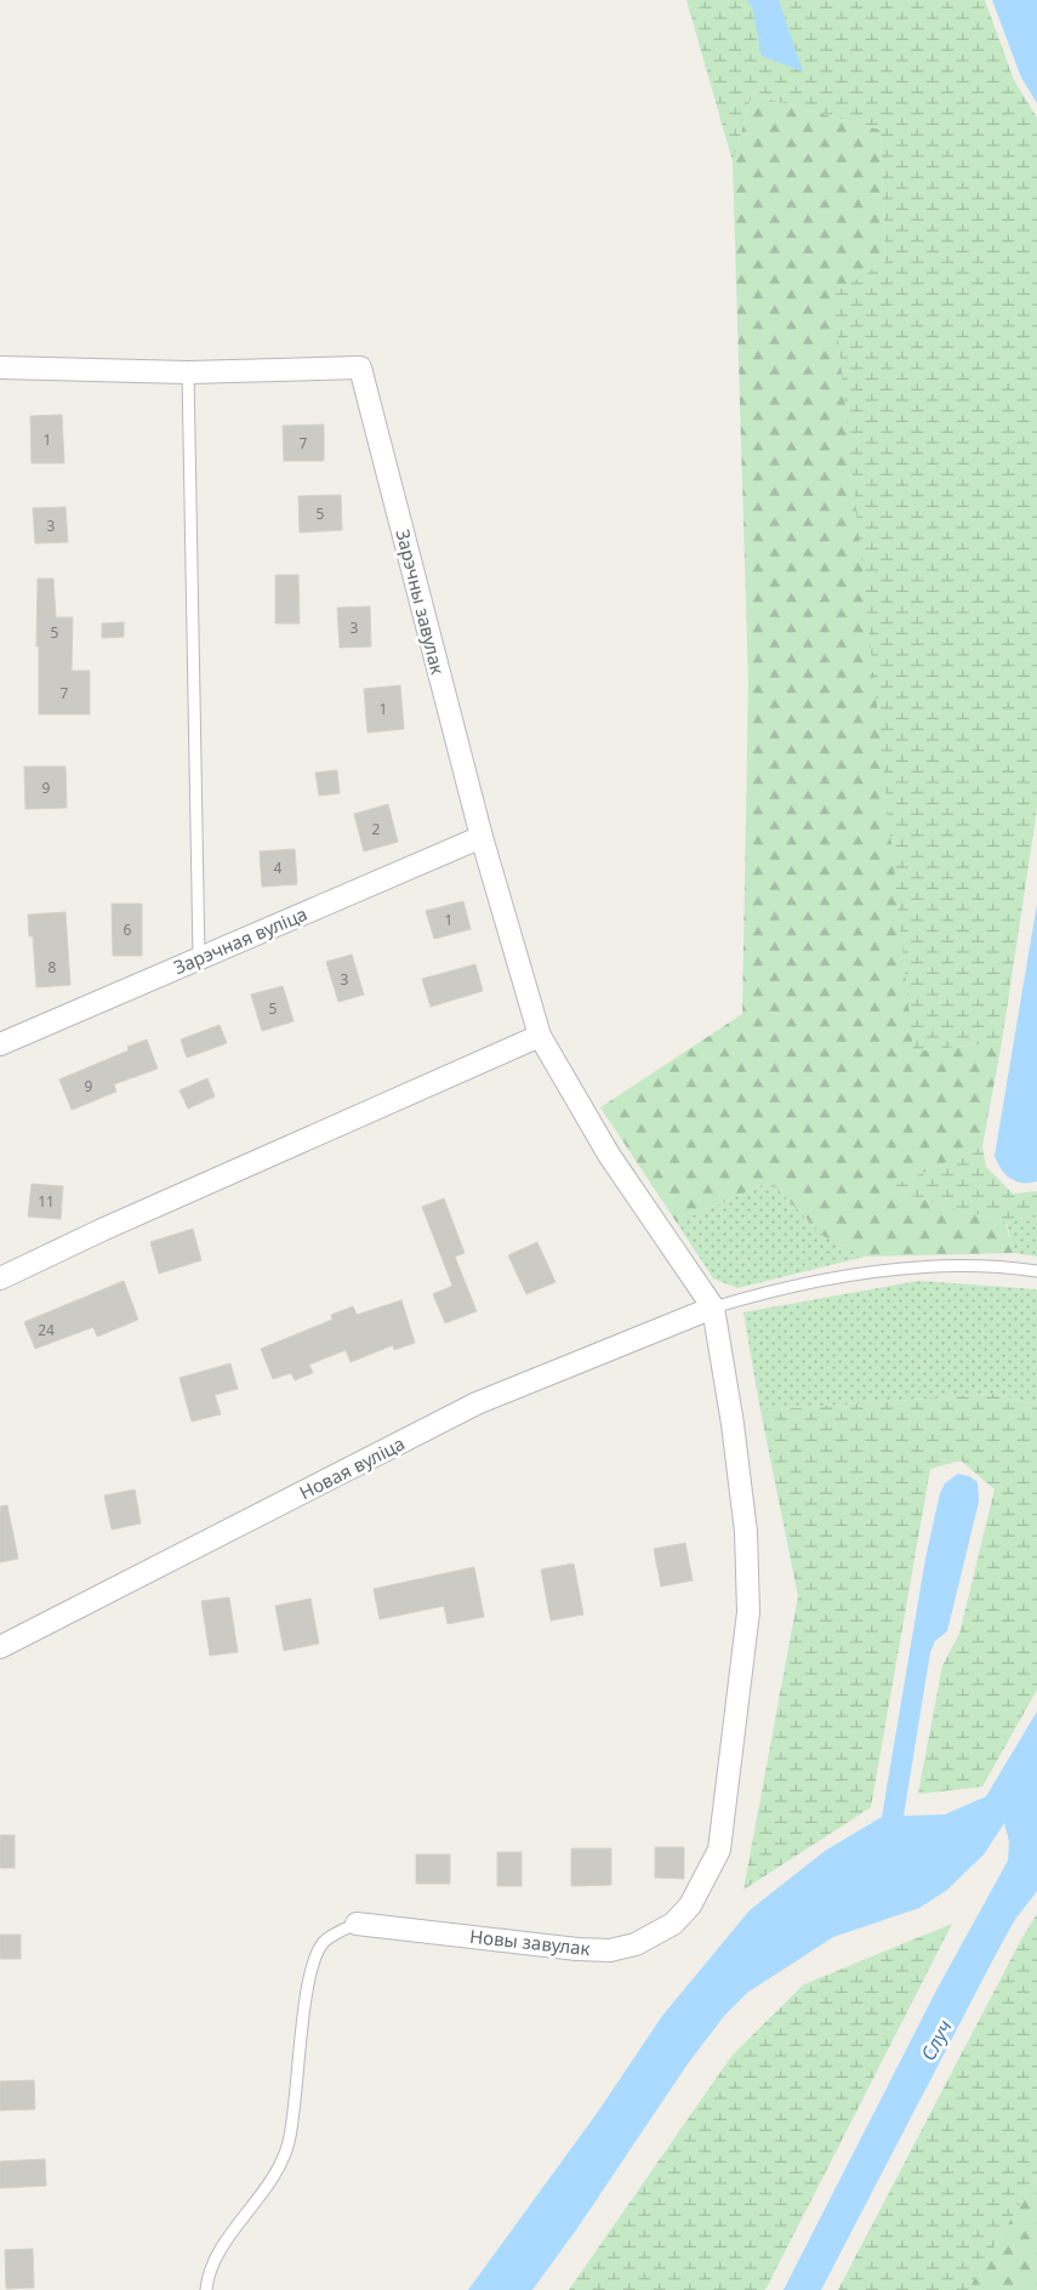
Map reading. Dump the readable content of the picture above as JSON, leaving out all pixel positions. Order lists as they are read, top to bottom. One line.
{"streets":{"street":["Зарэчны завулак","Зарэчная вуліца","Новая вуліца","Новы завулак"]},"crossings":[["Зарэчны завулак","Зарэчная вуліца"],["Зарэчны завулак","Новая вуліца"],["Зарэчны завулак","Новы завулак"],["Новая вуліца","Новы завулак"]],"water":["Случ"],"house_numbers":["1","7","5","3","3","5","7","1","9","2","4","1","6","8","3","5","9","11","24"]}
